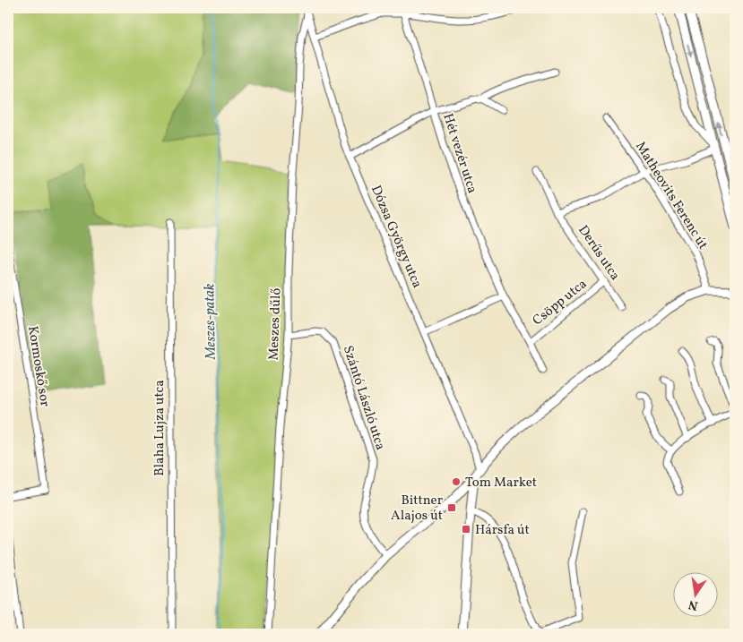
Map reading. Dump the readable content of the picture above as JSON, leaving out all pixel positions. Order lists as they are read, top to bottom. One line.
{"streets":{"street":["Hét vezér utca","Matheovits Ferenc út","Dózsa György utca","Derűs utca","Csöpp utca","Meszes dűlő","Kormoskő sor","Szántó László utca","Blaha Lujza utca"]},"crossings":[["Hét vezér utca","Csöpp utca"],["Dózsa György utca","Meszes dűlő"],["Derűs utca","Csöpp utca"],["Meszes dűlő","Szántó László utca"]],"water":["Meszes-patak"],"places":{"other":["Tom Market"],"transit":["Bittner Alajos út","Hársfa út"]},"north":"bottom"}
